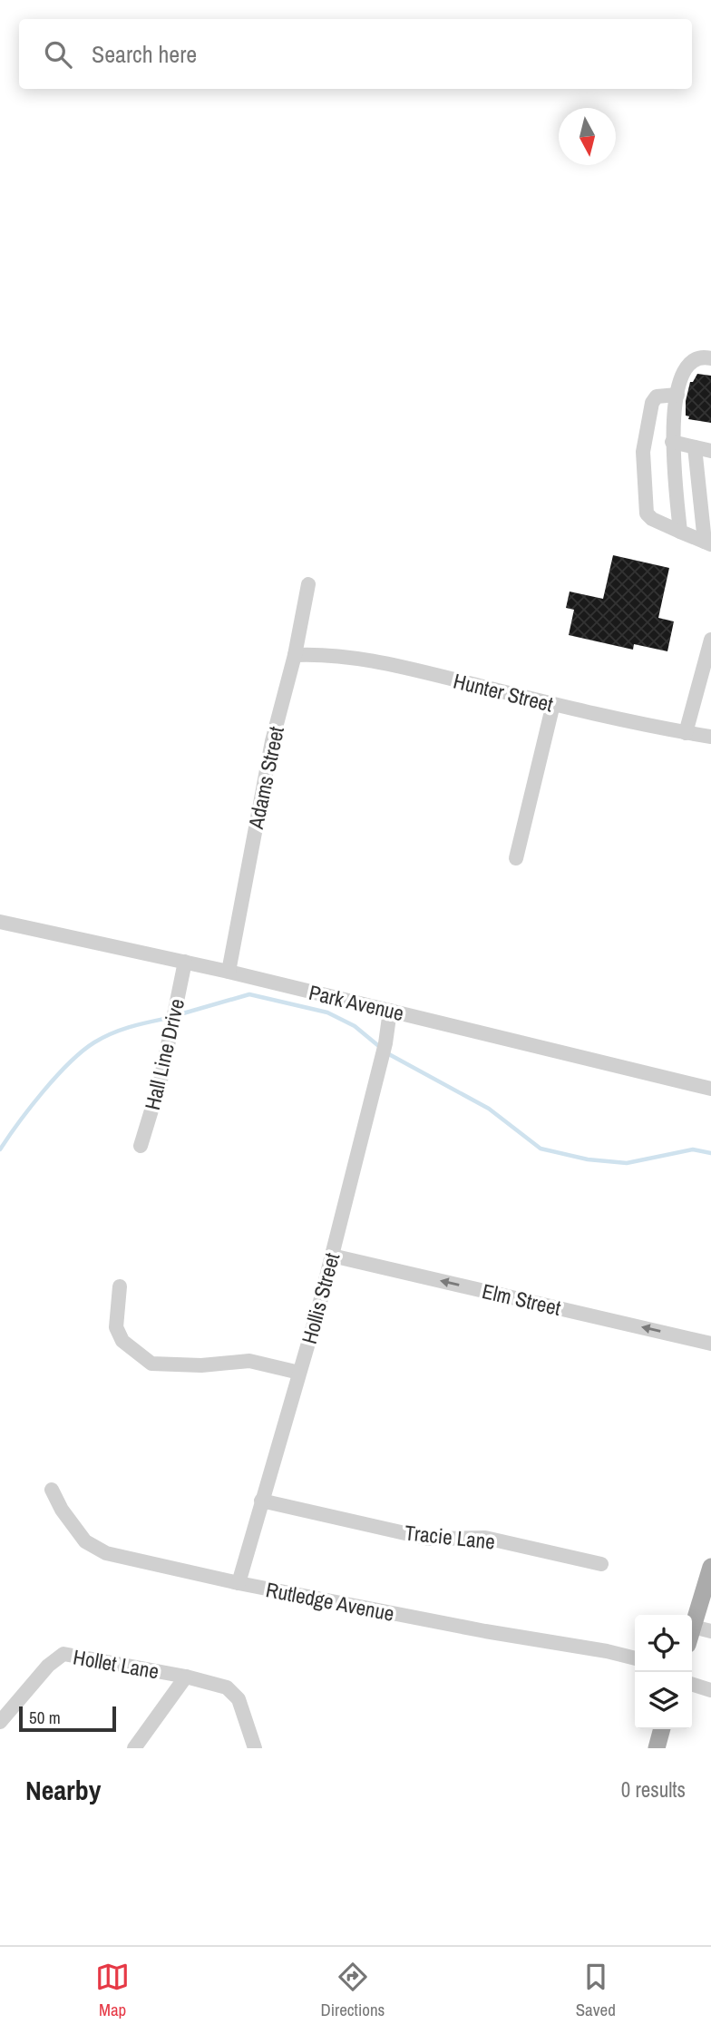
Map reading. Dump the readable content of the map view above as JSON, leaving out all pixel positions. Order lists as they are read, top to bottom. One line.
{"streets":{"street":["Hunter Street","Adams Street","Park Avenue","Hall Line Drive","Hollis Street","Elm Street","Tracie Lane","Rutledge Avenue","Hollet Lane"]},"crossings":[["Hunter Street","Adams Street"],["Adams Street","Park Avenue"],["Park Avenue","Hall Line Drive"],["Park Avenue","Hollis Street"],["Hollis Street","Elm Street"],["Hollis Street","Tracie Lane"],["Hollis Street","Rutledge Avenue"]],"one_way":["Elm Street"],"scale_bar":"50 m","north":"bottom","page":{"search":"Search here","scale":"50 m","heading":["Nearby","0 results"],"nav":["Map","Directions","Saved"]}}
